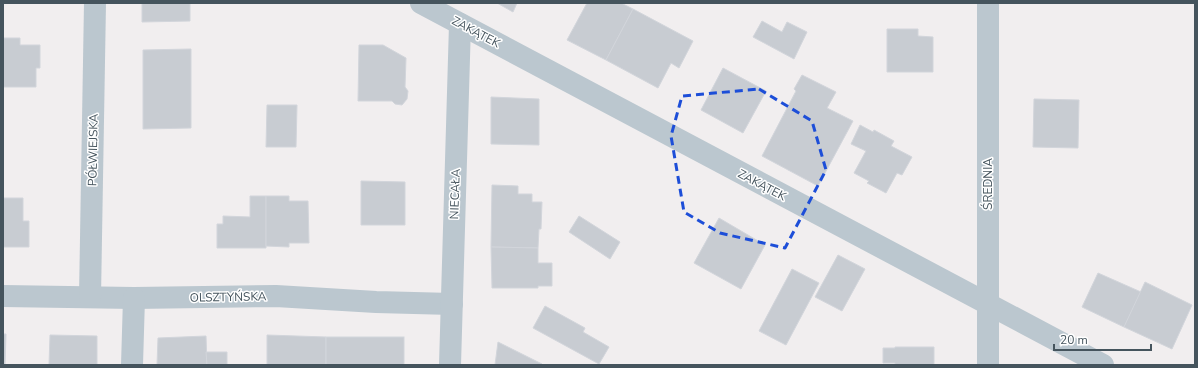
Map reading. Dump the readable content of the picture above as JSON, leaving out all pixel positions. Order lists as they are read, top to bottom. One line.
{"streets":{"street":["ZAKĄTEK","PÓŁWIEJSKA","ŚREDNIA","NIECAŁA","OLSZTYŃSKA"]},"crossings":[["ZAKĄTEK","ŚREDNIA"],["ZAKĄTEK","NIECAŁA"],["PÓŁWIEJSKA","OLSZTYŃSKA"],["NIECAŁA","OLSZTYŃSKA"]],"scale_bar":"20 m"}
